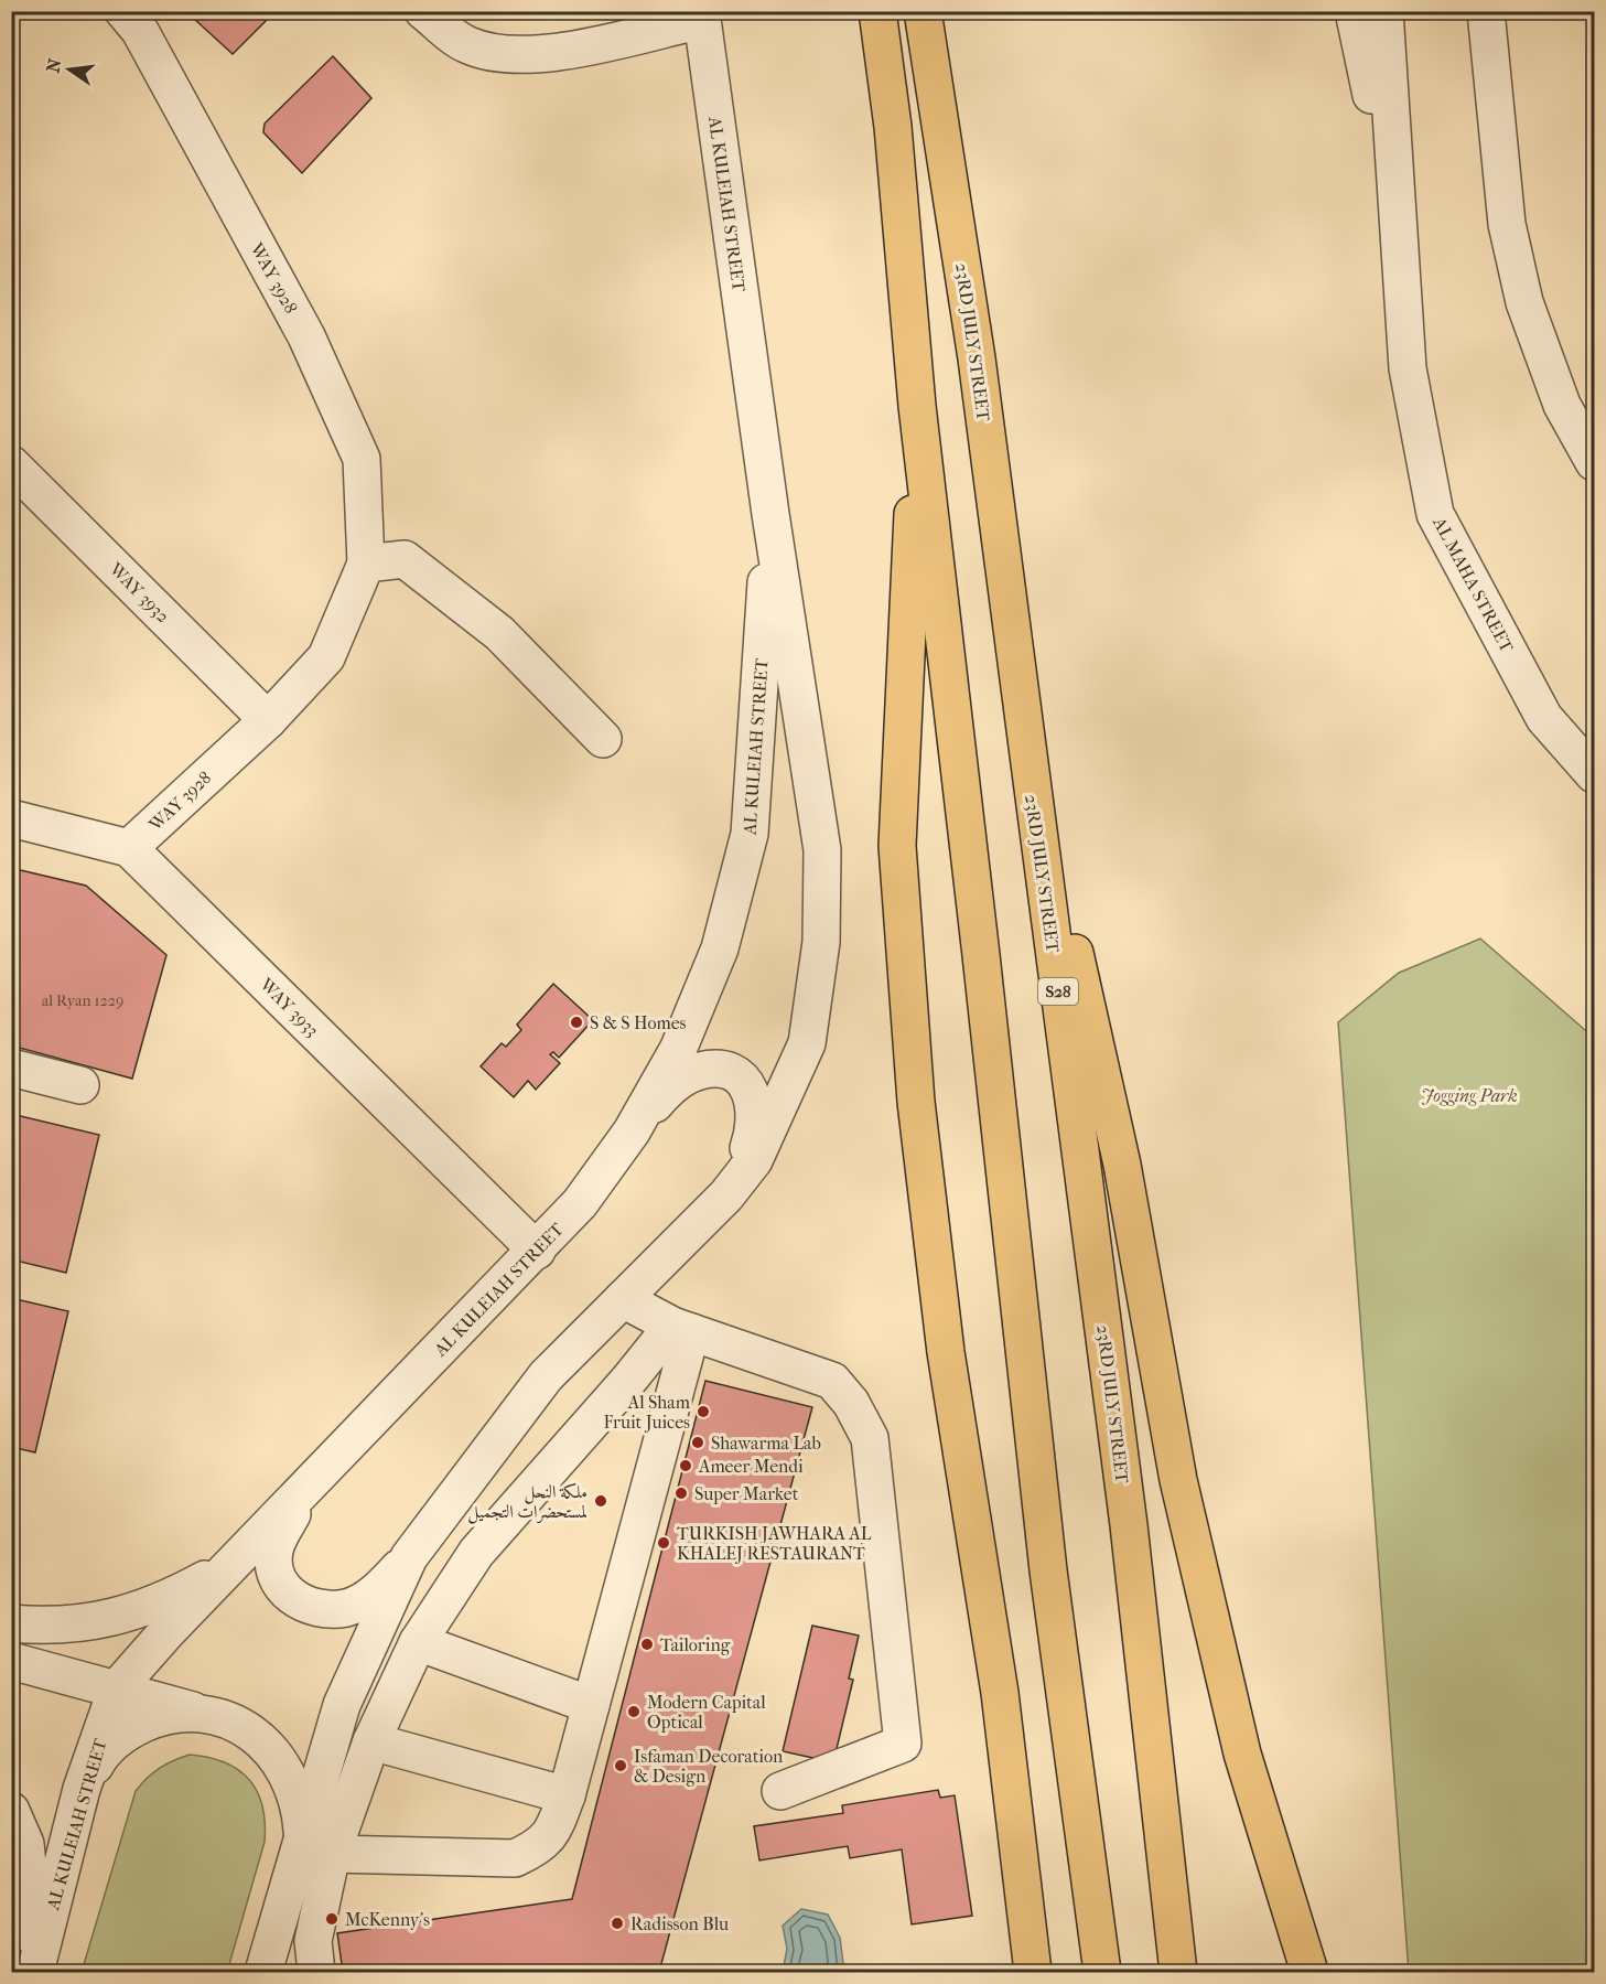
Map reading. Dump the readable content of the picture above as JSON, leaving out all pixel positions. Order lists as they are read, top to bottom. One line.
{"streets":{"main road":["23RD JULY STREET","S28"],"street":["AL KULEIAH STREET","WAY 3928","AL MAHA STREET","WAY 3932","WAY 3933"]},"crossings":[["AL KULEIAH STREET","WAY 3933"],["WAY 3928","WAY 3932"],["WAY 3928","WAY 3933"]],"parks":["Jogging Park"],"places":["S & S Homes","Al Sham Fruit Juices","Shawarma Lab","Ameer Mendi","Super Market","ملكة النحل لمستحضرات التجميل","TURKISH JAWHARA AL KHALEJ RESTAURANT","Tailoring","Modern Capital Optical","Isfaman Decoration & Design","McKenny's","Radisson Blu"],"house_numbers":["al Ryan 1229"],"north":"left"}
